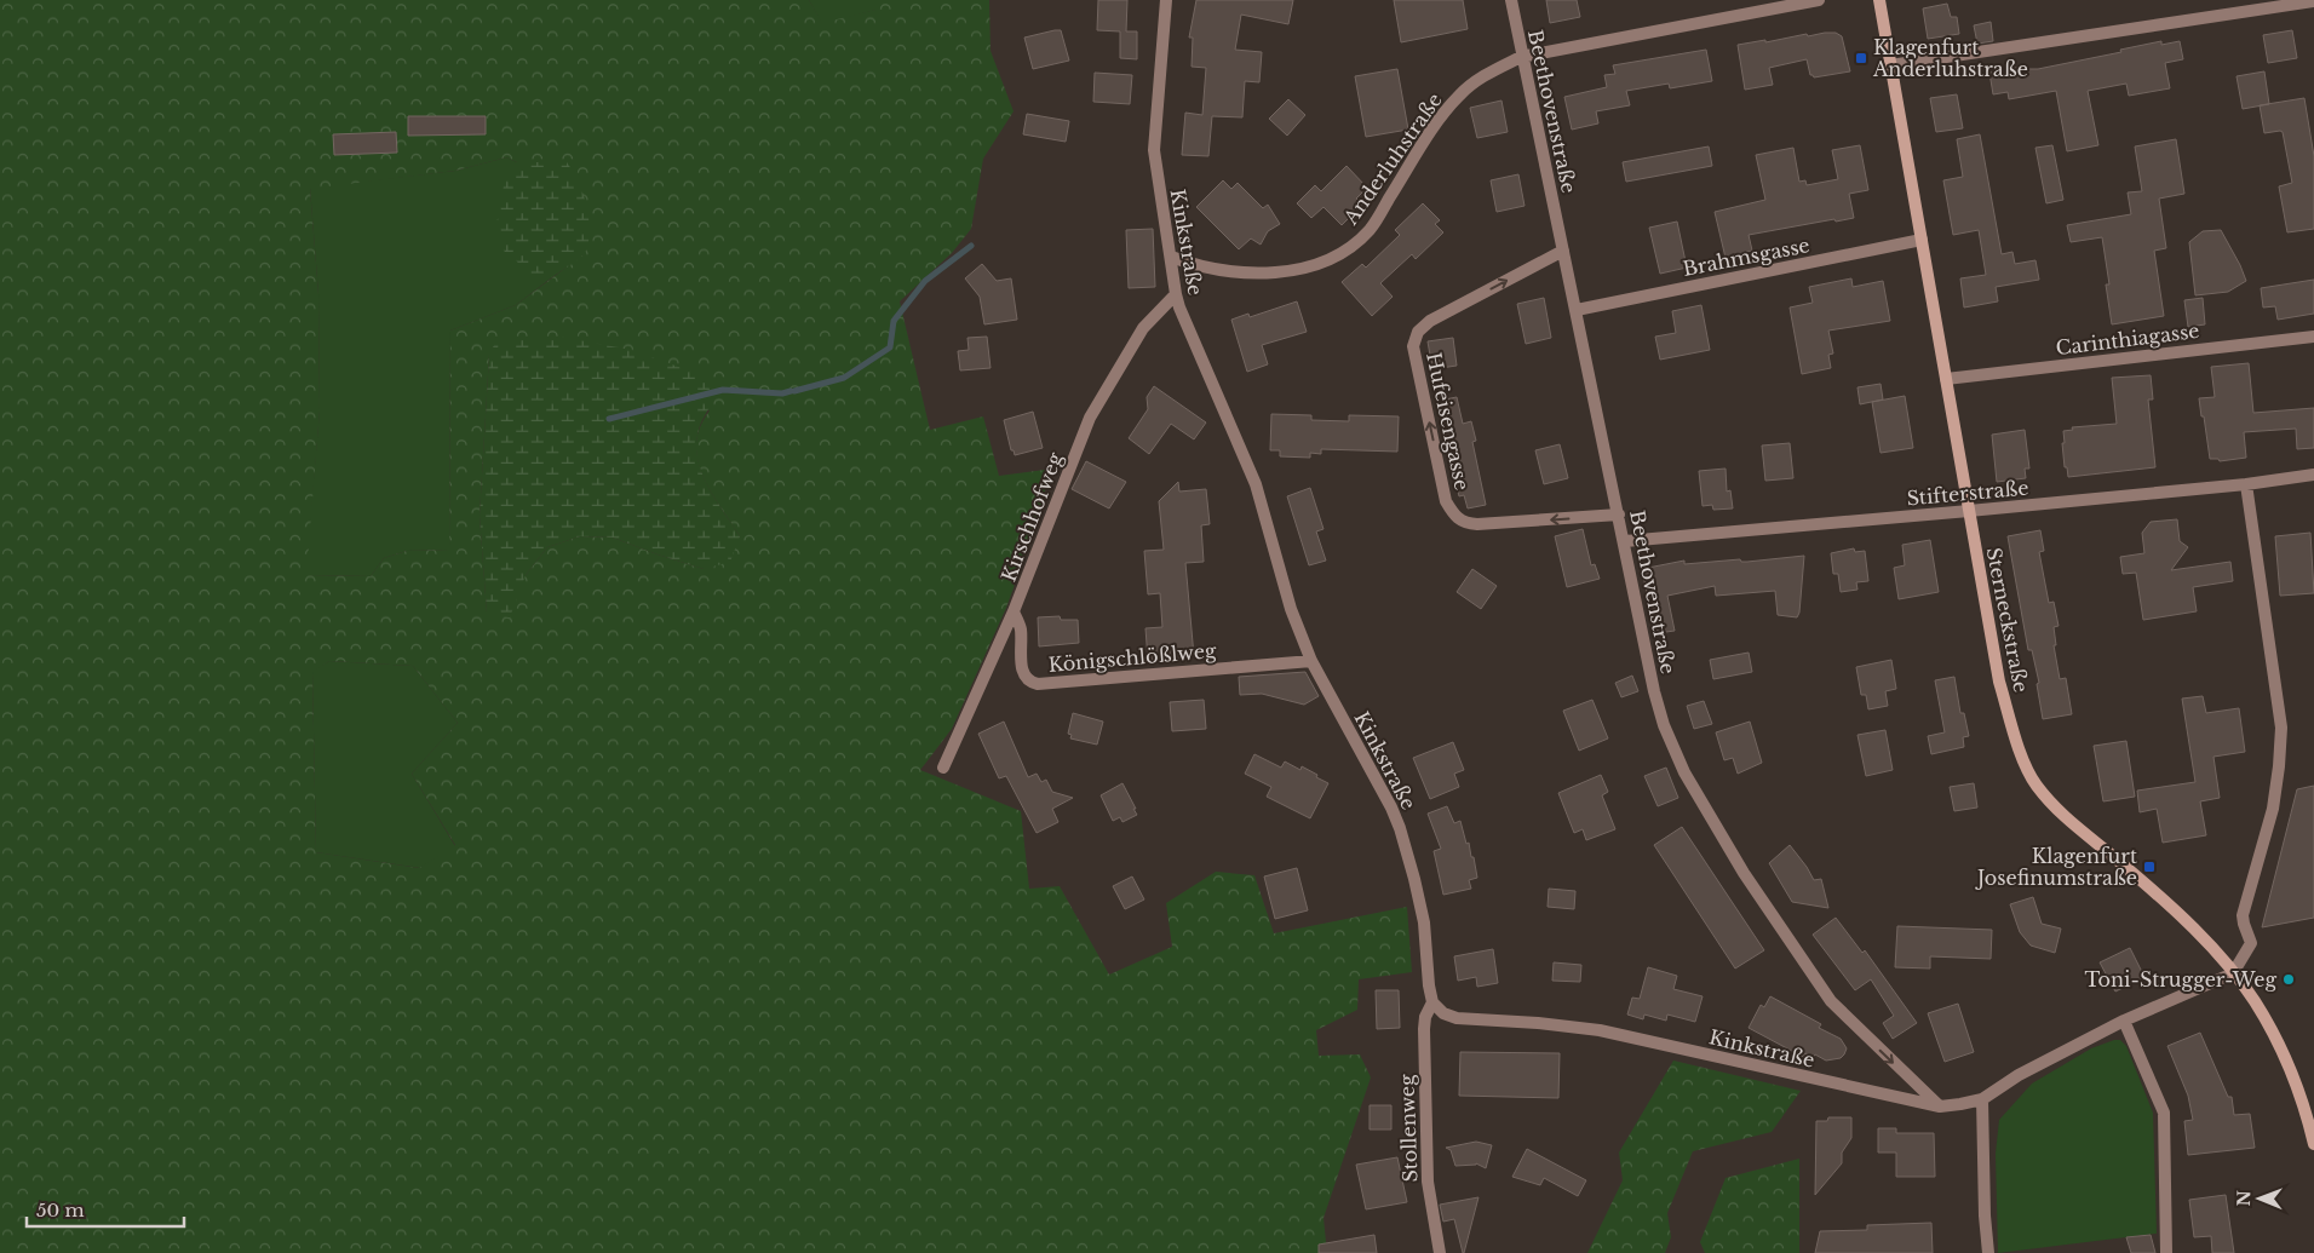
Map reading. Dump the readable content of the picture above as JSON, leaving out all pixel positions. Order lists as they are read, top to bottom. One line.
{"streets":{"street":["Beethovenstraße","Anderluhstraße","Kinkstraße","Brahmsgasse","Carinthiagasse","Hufeisengasse","Stifterstraße","Kirschhofweg","Sterneckstraße","Königschlößlweg","Stollenweg"]},"crossings":[["Beethovenstraße","Anderluhstraße"],["Beethovenstraße","Kinkstraße"],["Beethovenstraße","Brahmsgasse"],["Beethovenstraße","Hufeisengasse"],["Beethovenstraße","Stifterstraße"],["Anderluhstraße","Kinkstraße"],["Kinkstraße","Kirschhofweg"],["Kinkstraße","Königschlößlweg"],["Kinkstraße","Stollenweg"],["Brahmsgasse","Sterneckstraße"],["Carinthiagasse","Sterneckstraße"],["Stifterstraße","Sterneckstraße"],["Kirschhofweg","Königschlößlweg"]],"one_way":["Beethovenstraße"],"places":{"transit":["Klagenfurt Anderluhstraße","Klagenfurt Josefinumstraße"],"other":["Toni-Strugger-Weg"]},"scale_bar":"50 m","north":"left"}
